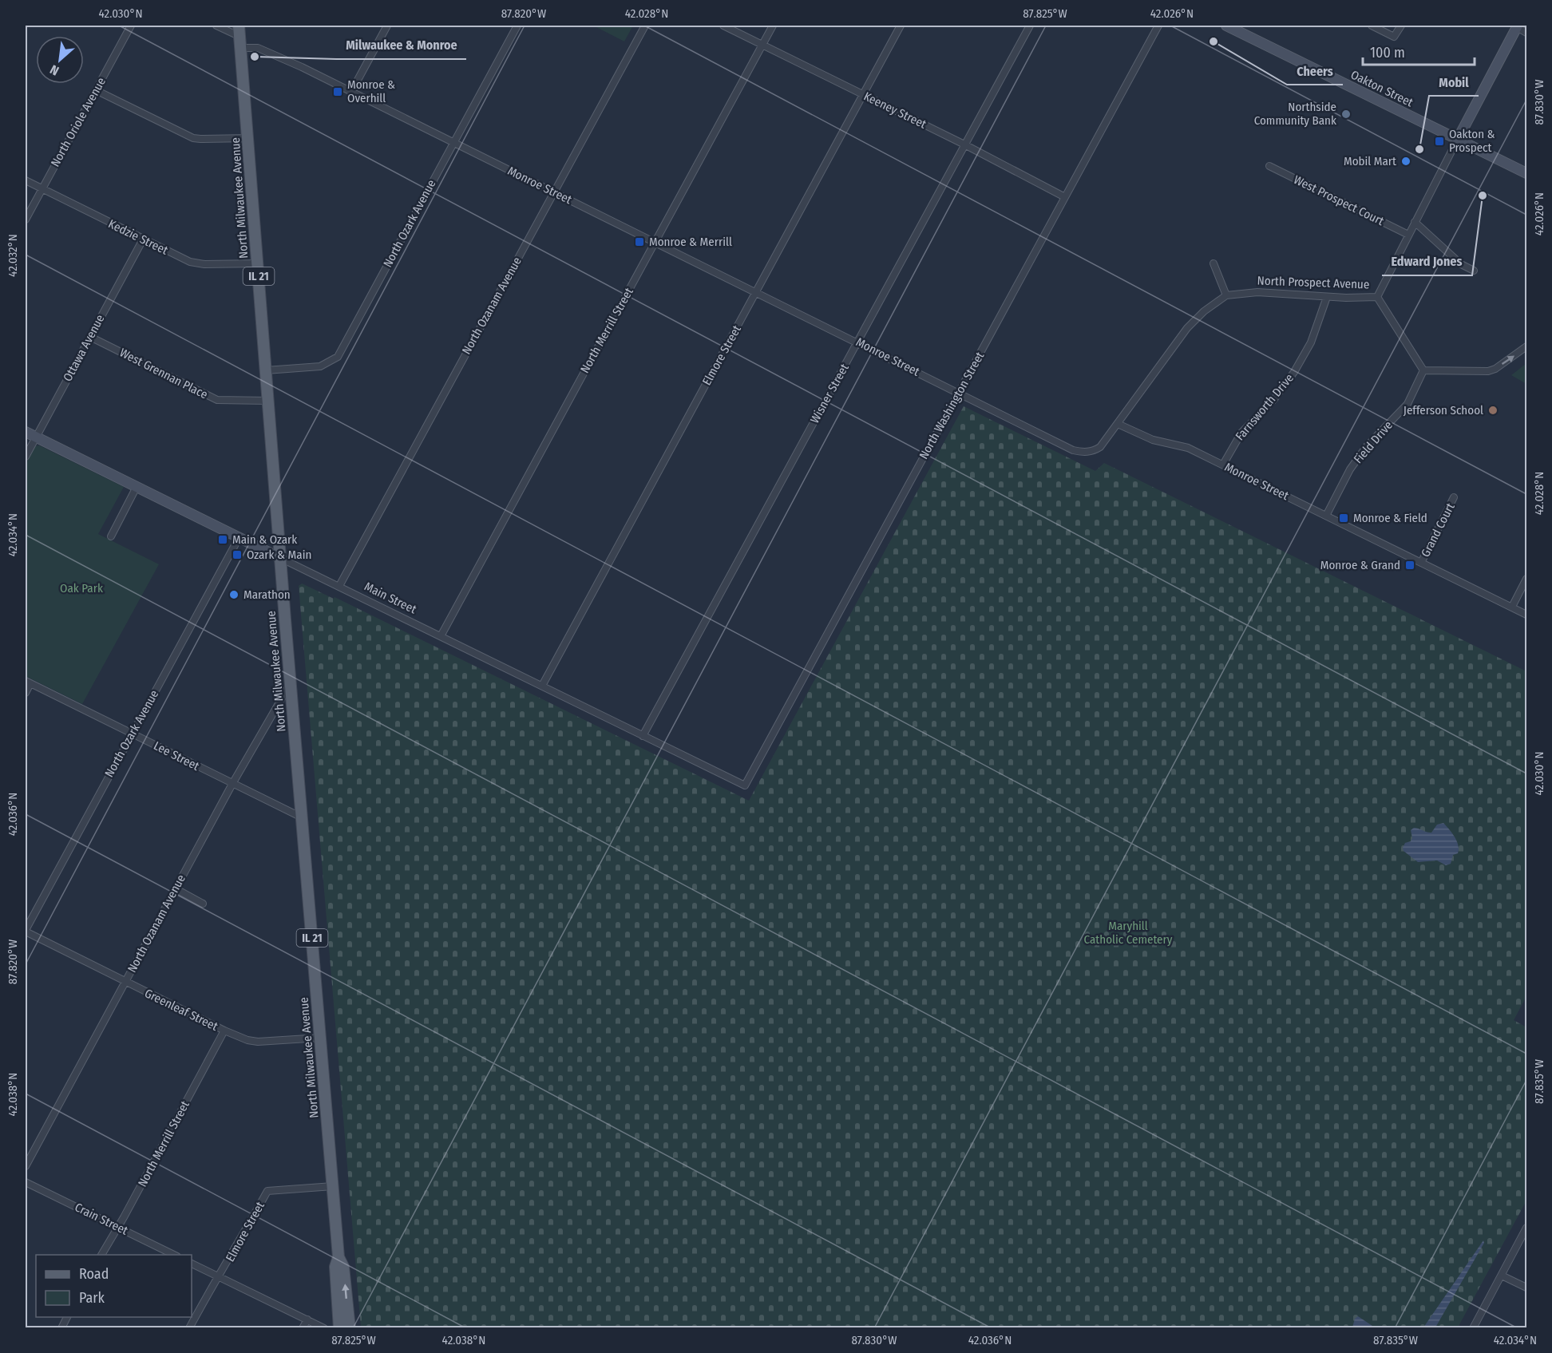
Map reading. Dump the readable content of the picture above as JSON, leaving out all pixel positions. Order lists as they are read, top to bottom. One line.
{"streets":{"main road":["North Milwaukee Avenue","IL 21"],"street":["Oakton Street","Keeney Street","North Oriole Avenue","Monroe Street","West Prospect Court","North Ozark Avenue","Kedzie Street","North Prospect Avenue","North Ozanam Avenue","North Merrill Street","Ottawa Avenue","Elmore Street","West Grennan Place","Wisner Street","North Washington Street","Farnsworth Drive","Field Drive","Grand Court","Main Street","Lee Street","Greenleaf Street","Crain Street"]},"crossings":[["Oakton Street","North Prospect Avenue"],["Keeney Street","North Merrill Street"],["Keeney Street","Elmore Street"],["Keeney Street","Wisner Street"],["Keeney Street","North Washington Street"],["North Oriole Avenue","Kedzie Street"],["Monroe Street","North Milwaukee Avenue"],["Monroe Street","North Ozark Avenue"],["Monroe Street","North Prospect Avenue"],["Monroe Street","North Ozanam Avenue"],["Monroe Street","North Merrill Street"],["Monroe Street","Elmore Street"],["Monroe Street","Wisner Street"],["Monroe Street","North Washington Street"],["Monroe Street","Farnsworth Drive"],["Monroe Street","Field Drive"],["Monroe Street","Grand Court"],["North Milwaukee Avenue","North Ozark Avenue"],["North Milwaukee Avenue","Kedzie Street"],["North Milwaukee Avenue","North Ozanam Avenue"],["North Milwaukee Avenue","Elmore Street"],["North Milwaukee Avenue","West Grennan Place"],["North Milwaukee Avenue","Main Street"],["North Milwaukee Avenue","Lee Street"],["North Milwaukee Avenue","Greenleaf Street"],["West Prospect Court","North Prospect Avenue"],["North Ozark Avenue","Main Street"],["North Ozark Avenue","Lee Street"],["North Ozark Avenue","Greenleaf Street"],["Kedzie Street","Ottawa Avenue"],["North Prospect Avenue","Farnsworth Drive"],["North Ozanam Avenue","Main Street"],["North Ozanam Avenue","Lee Street"],["North Ozanam Avenue","Greenleaf Street"],["North Merrill Street","Main Street"],["North Merrill Street","Greenleaf Street"],["North Merrill Street","Crain Street"],["Ottawa Avenue","West Grennan Place"],["Ottawa Avenue","Main Street"],["Elmore Street","Main Street"],["Wisner Street","Main Street"],["North Washington Street","Main Street"]],"parks":["Oak Park","Maryhill Catholic Cemetery"],"places":{"other":["Cheers","Milwaukee & Monroe","Northside Community Bank","Mobil","Mobil Mart","Edward Jones","Jefferson School","Marathon"],"transit":["Monroe & Overhill","Oakton & Prospect","Monroe & Merrill","Monroe & Field","Main & Ozark","Ozark & Main","Monroe & Grand"]},"legend":["Road","Park"],"scale_bar":"100 m","north":"bottom left","coordinates":["42.030°N","87.820°W","42.028°N","87.825°W","42.026°N","87.830°W","42.032°N","42.034°N","42.036°N","87.835°W","42.038°N"]}
